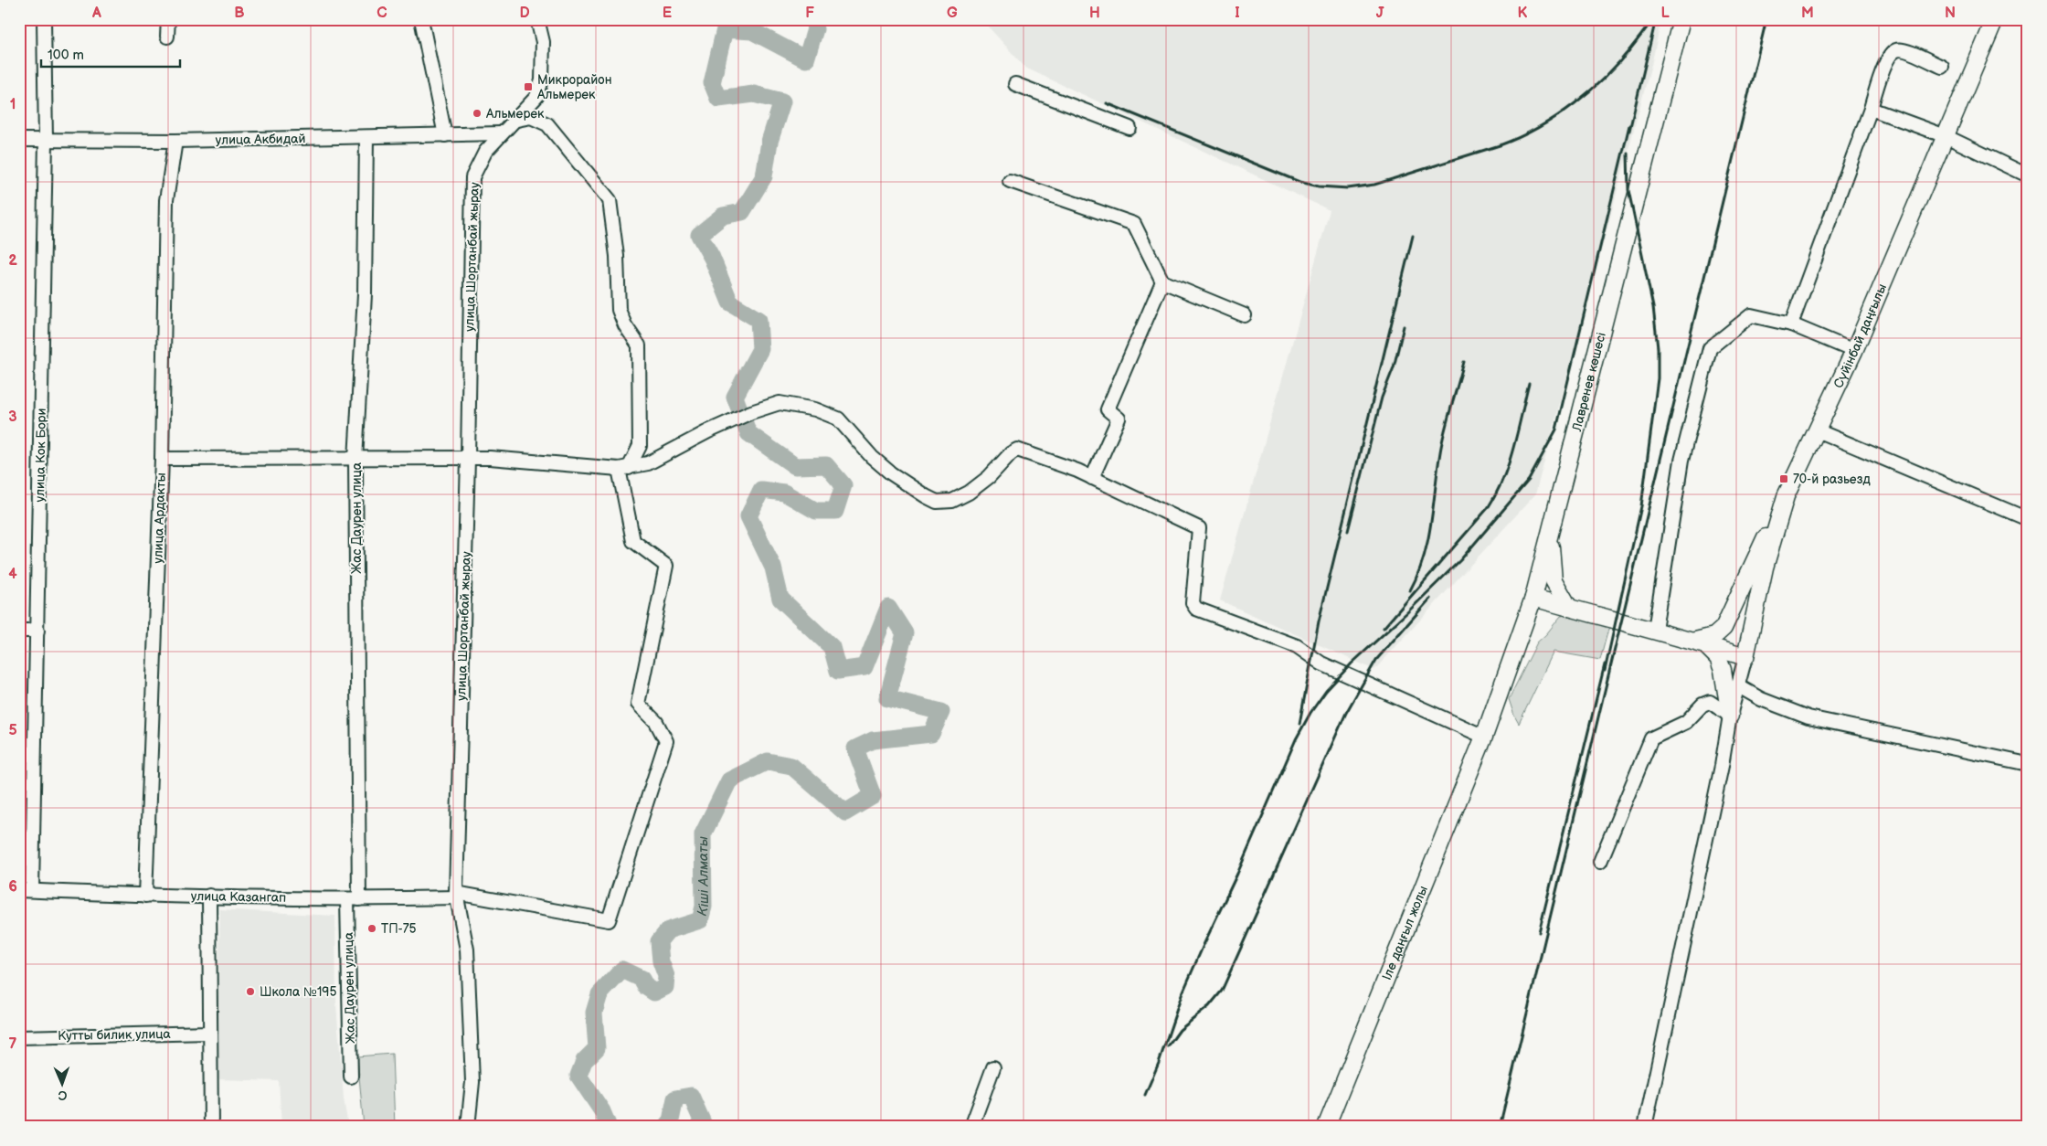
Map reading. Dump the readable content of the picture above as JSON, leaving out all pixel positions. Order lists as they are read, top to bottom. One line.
{"streets":{"main road":["Сүйінбай даңғылы","Лавренев көшесі","Іле даңғыл жолы"],"street":["улица Акбидай","улица Шортанбай жырау","улица Кок Бори","улица Ардакты","Жас Даурен улица","улица Казангап","Кутты билик улица"]},"crossings":[["улица Акбидай","улица Шортанбай жырау"],["улица Акбидай","улица Кок Бори"],["улица Акбидай","улица Ардакты"],["улица Акбидай","Жас Даурен улица"],["улица Шортанбай жырау","улица Казангап"],["Лавренев көшесі","Іле даңғыл жолы"],["улица Кок Бори","улица Казангап"],["улица Ардакты","улица Казангап"],["Жас Даурен улица","улица Казангап"]],"water":["Кіші Алматы"],"places":{"transit":["Микрорайон Альмерек","70-й разьезд"],"other":["Альмерек","ТП-75","Школа №195"]},"scale_bar":"100 m","north":"bottom","grid":{"columns":["A","B","C","D","E","F","G","H","I","J","K","L","M","N"],"rows":["1","2","3","4","5","6","7"]}}
